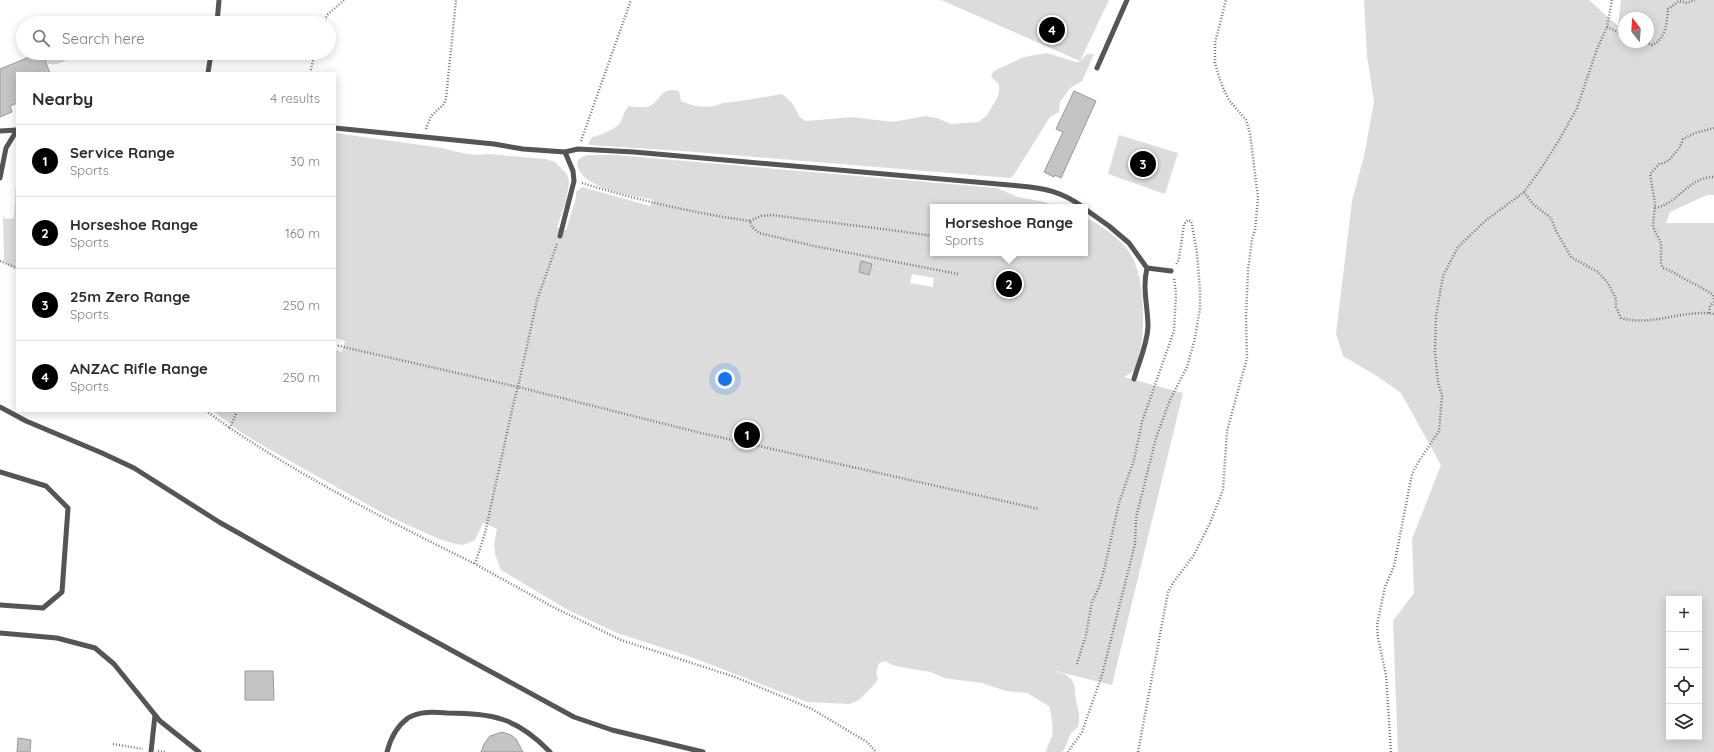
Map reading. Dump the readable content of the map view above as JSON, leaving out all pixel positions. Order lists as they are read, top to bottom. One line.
{"north":"top","page":{"pins":["4","3","2","1"],"search":"Search here","heading":["Nearby","4 results"],"list":[{"mark":"1","name":"Service Range","note":"Sports","value":"30 m"},{"mark":"2","name":"Horseshoe Range","note":"Sports","value":"160 m"},{"mark":"3","name":"25m Zero Range","note":"Sports","value":"250 m"},{"mark":"4","name":"ANZAC Rifle Range","note":"Sports","value":"250 m"}],"popup":["Horseshoe Range","Sports"],"map_buttons":["+","−"]}}
